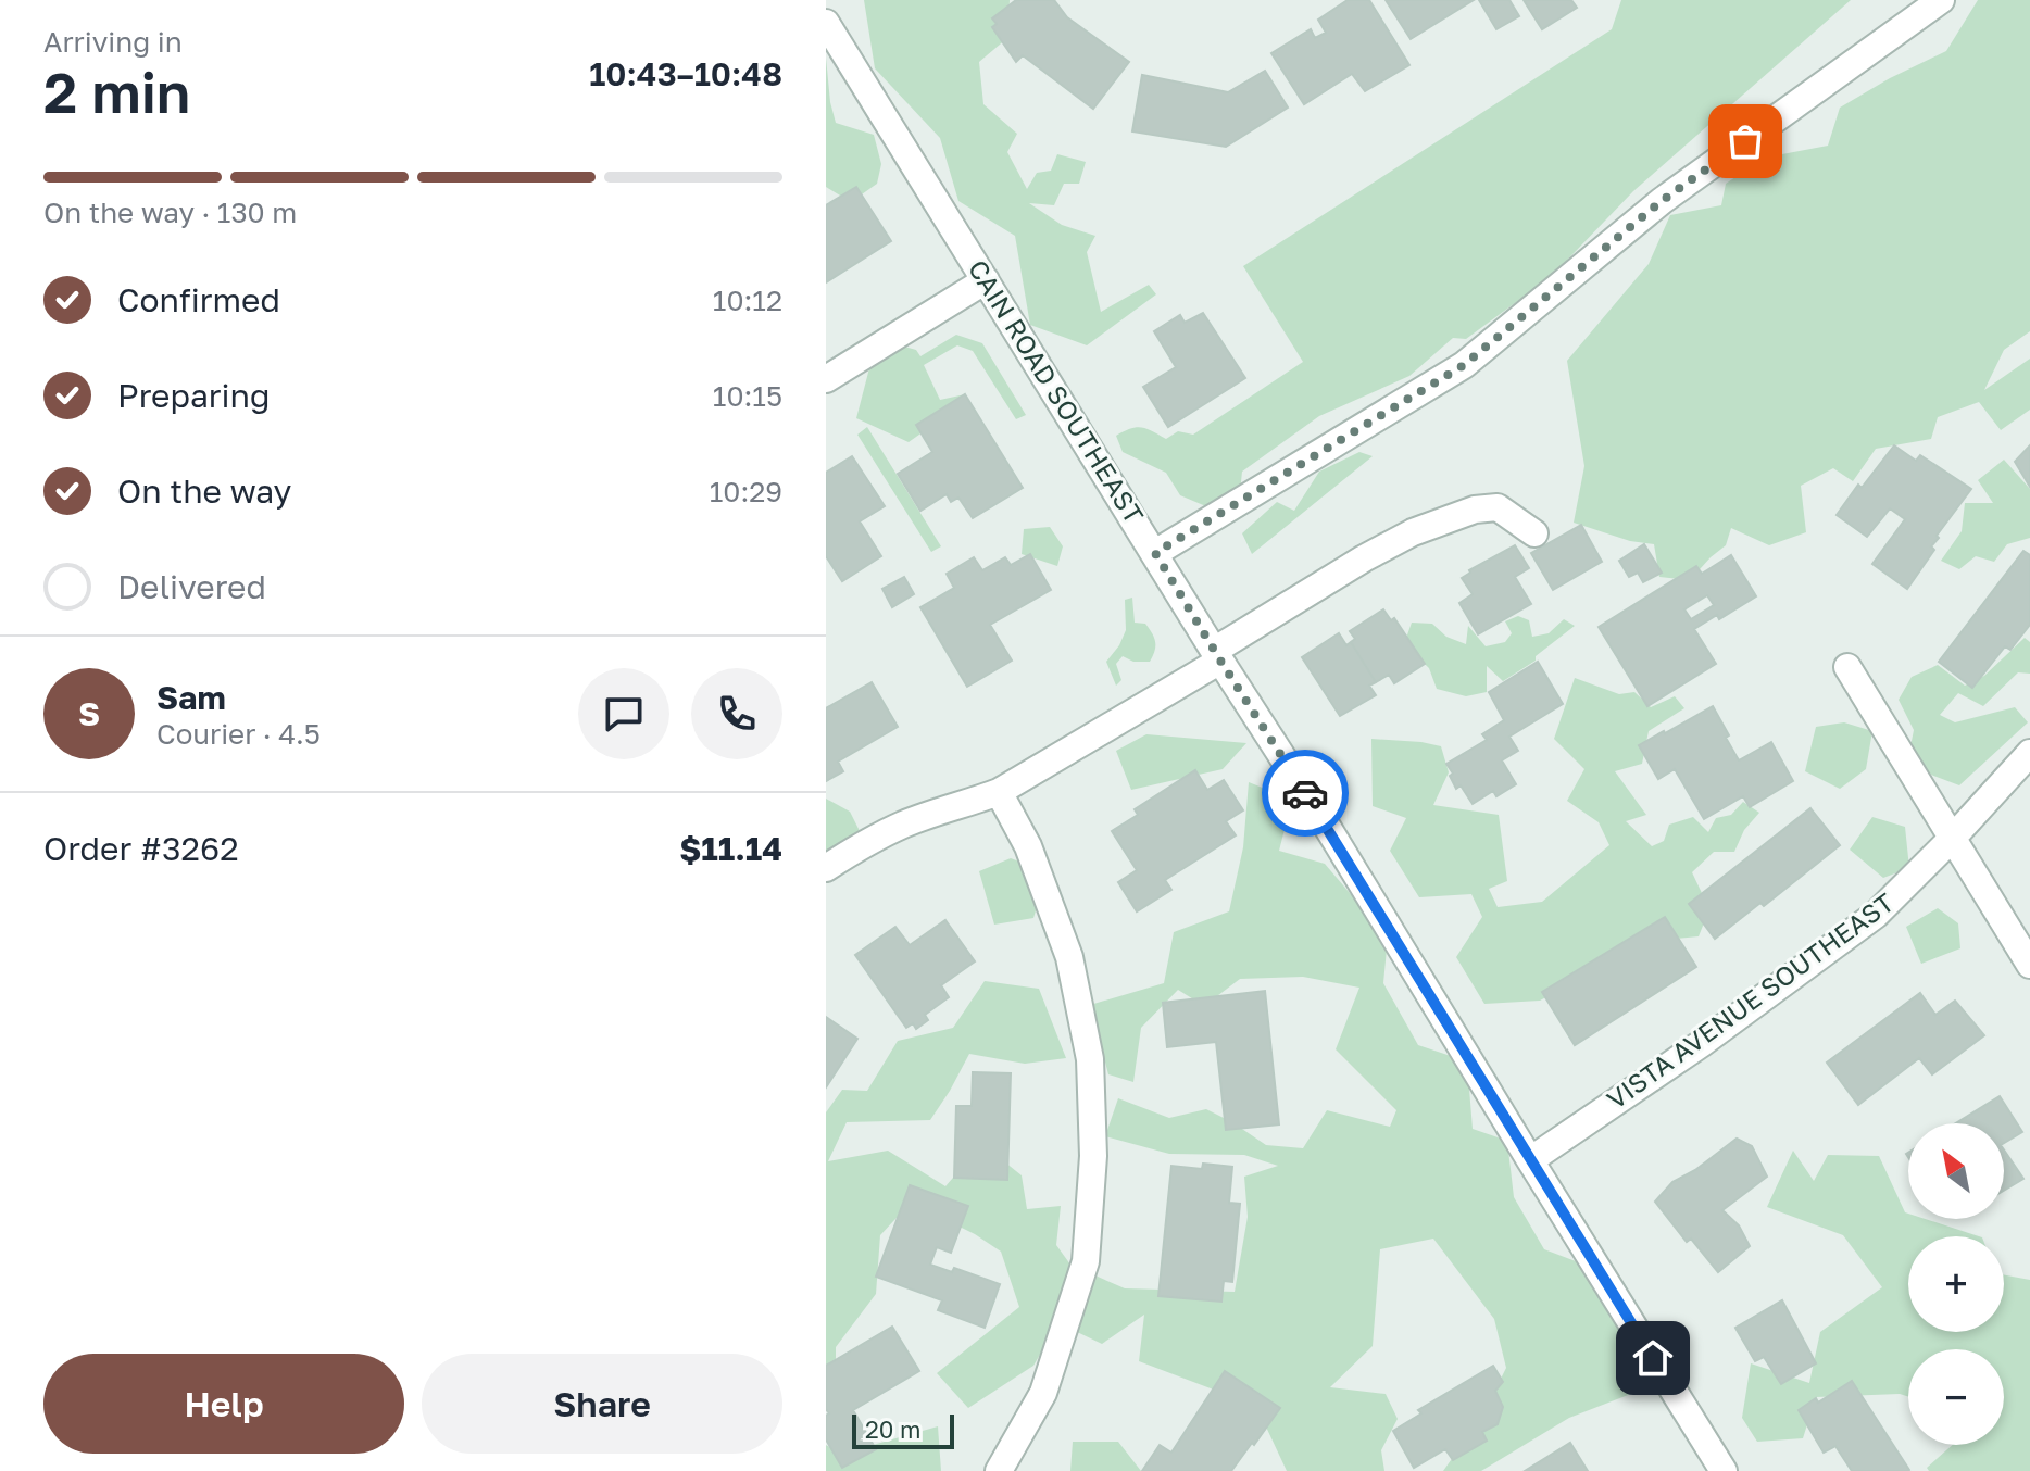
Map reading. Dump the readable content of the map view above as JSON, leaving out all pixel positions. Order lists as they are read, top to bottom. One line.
{"streets":{"street":["CAIN ROAD SOUTHEAST","VISTA AVENUE SOUTHEAST"]},"crossings":[["CAIN ROAD SOUTHEAST","VISTA AVENUE SOUTHEAST"]],"scale_bar":"20 m","north":"top left","page":{"heading":["2 min","Arriving in","10:43–10:48"],"panel":["Sam","Courier · 4.5","Order #3262","$11.14"],"bar":"On the way · 130 m","list":[["Confirmed","10:12"],["Preparing","10:15"],["On the way","10:29"],"Delivered"],"round":"S","map_buttons":["+","−"],"buttons":["Help","Share"],"scale":"20 m"}}
